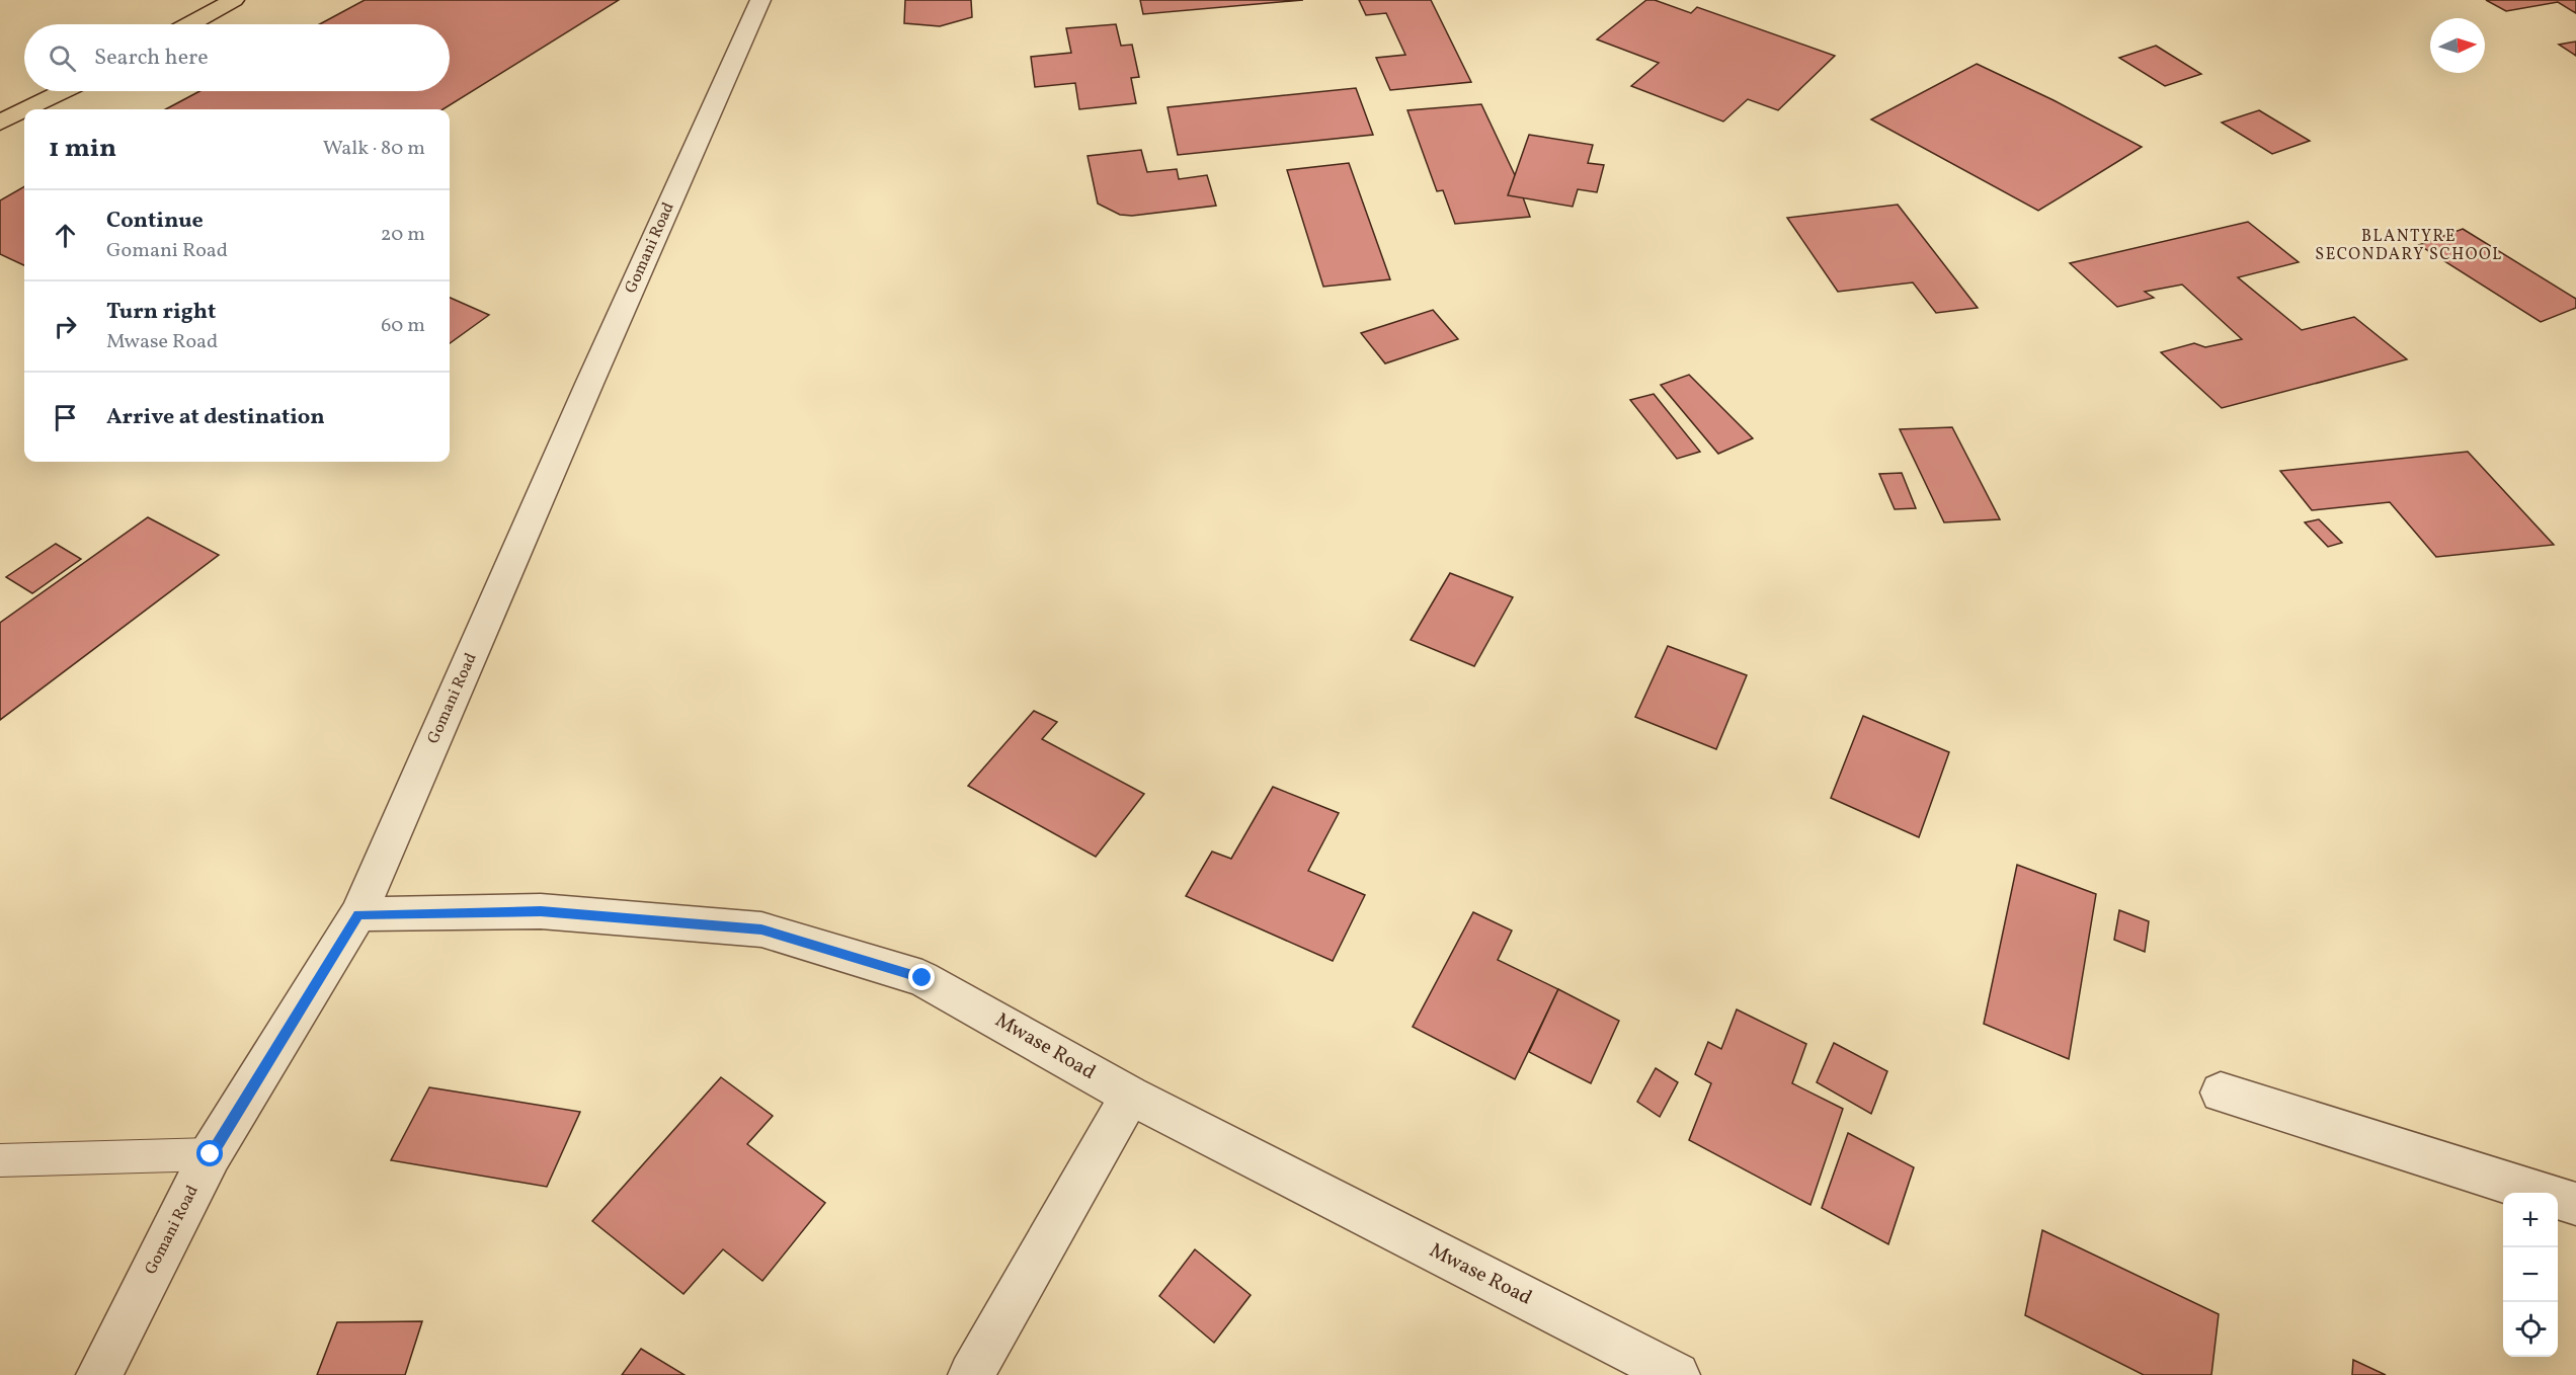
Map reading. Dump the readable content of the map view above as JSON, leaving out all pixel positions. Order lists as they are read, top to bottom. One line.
{"streets":{"street":["Gomani Road","Mwase Road"]},"crossings":[["Gomani Road","Mwase Road"]],"districts":["BLANTYRE SECONDARY SCHOOL"],"north":"right","page":{"search":"Search here","heading":["1 min","Walk · 80 m"],"list":[["Continue","Gomani Road","20 m"],["Turn right","Mwase Road","60 m"],"Arrive at destination"],"map_buttons":["+","−"]}}
